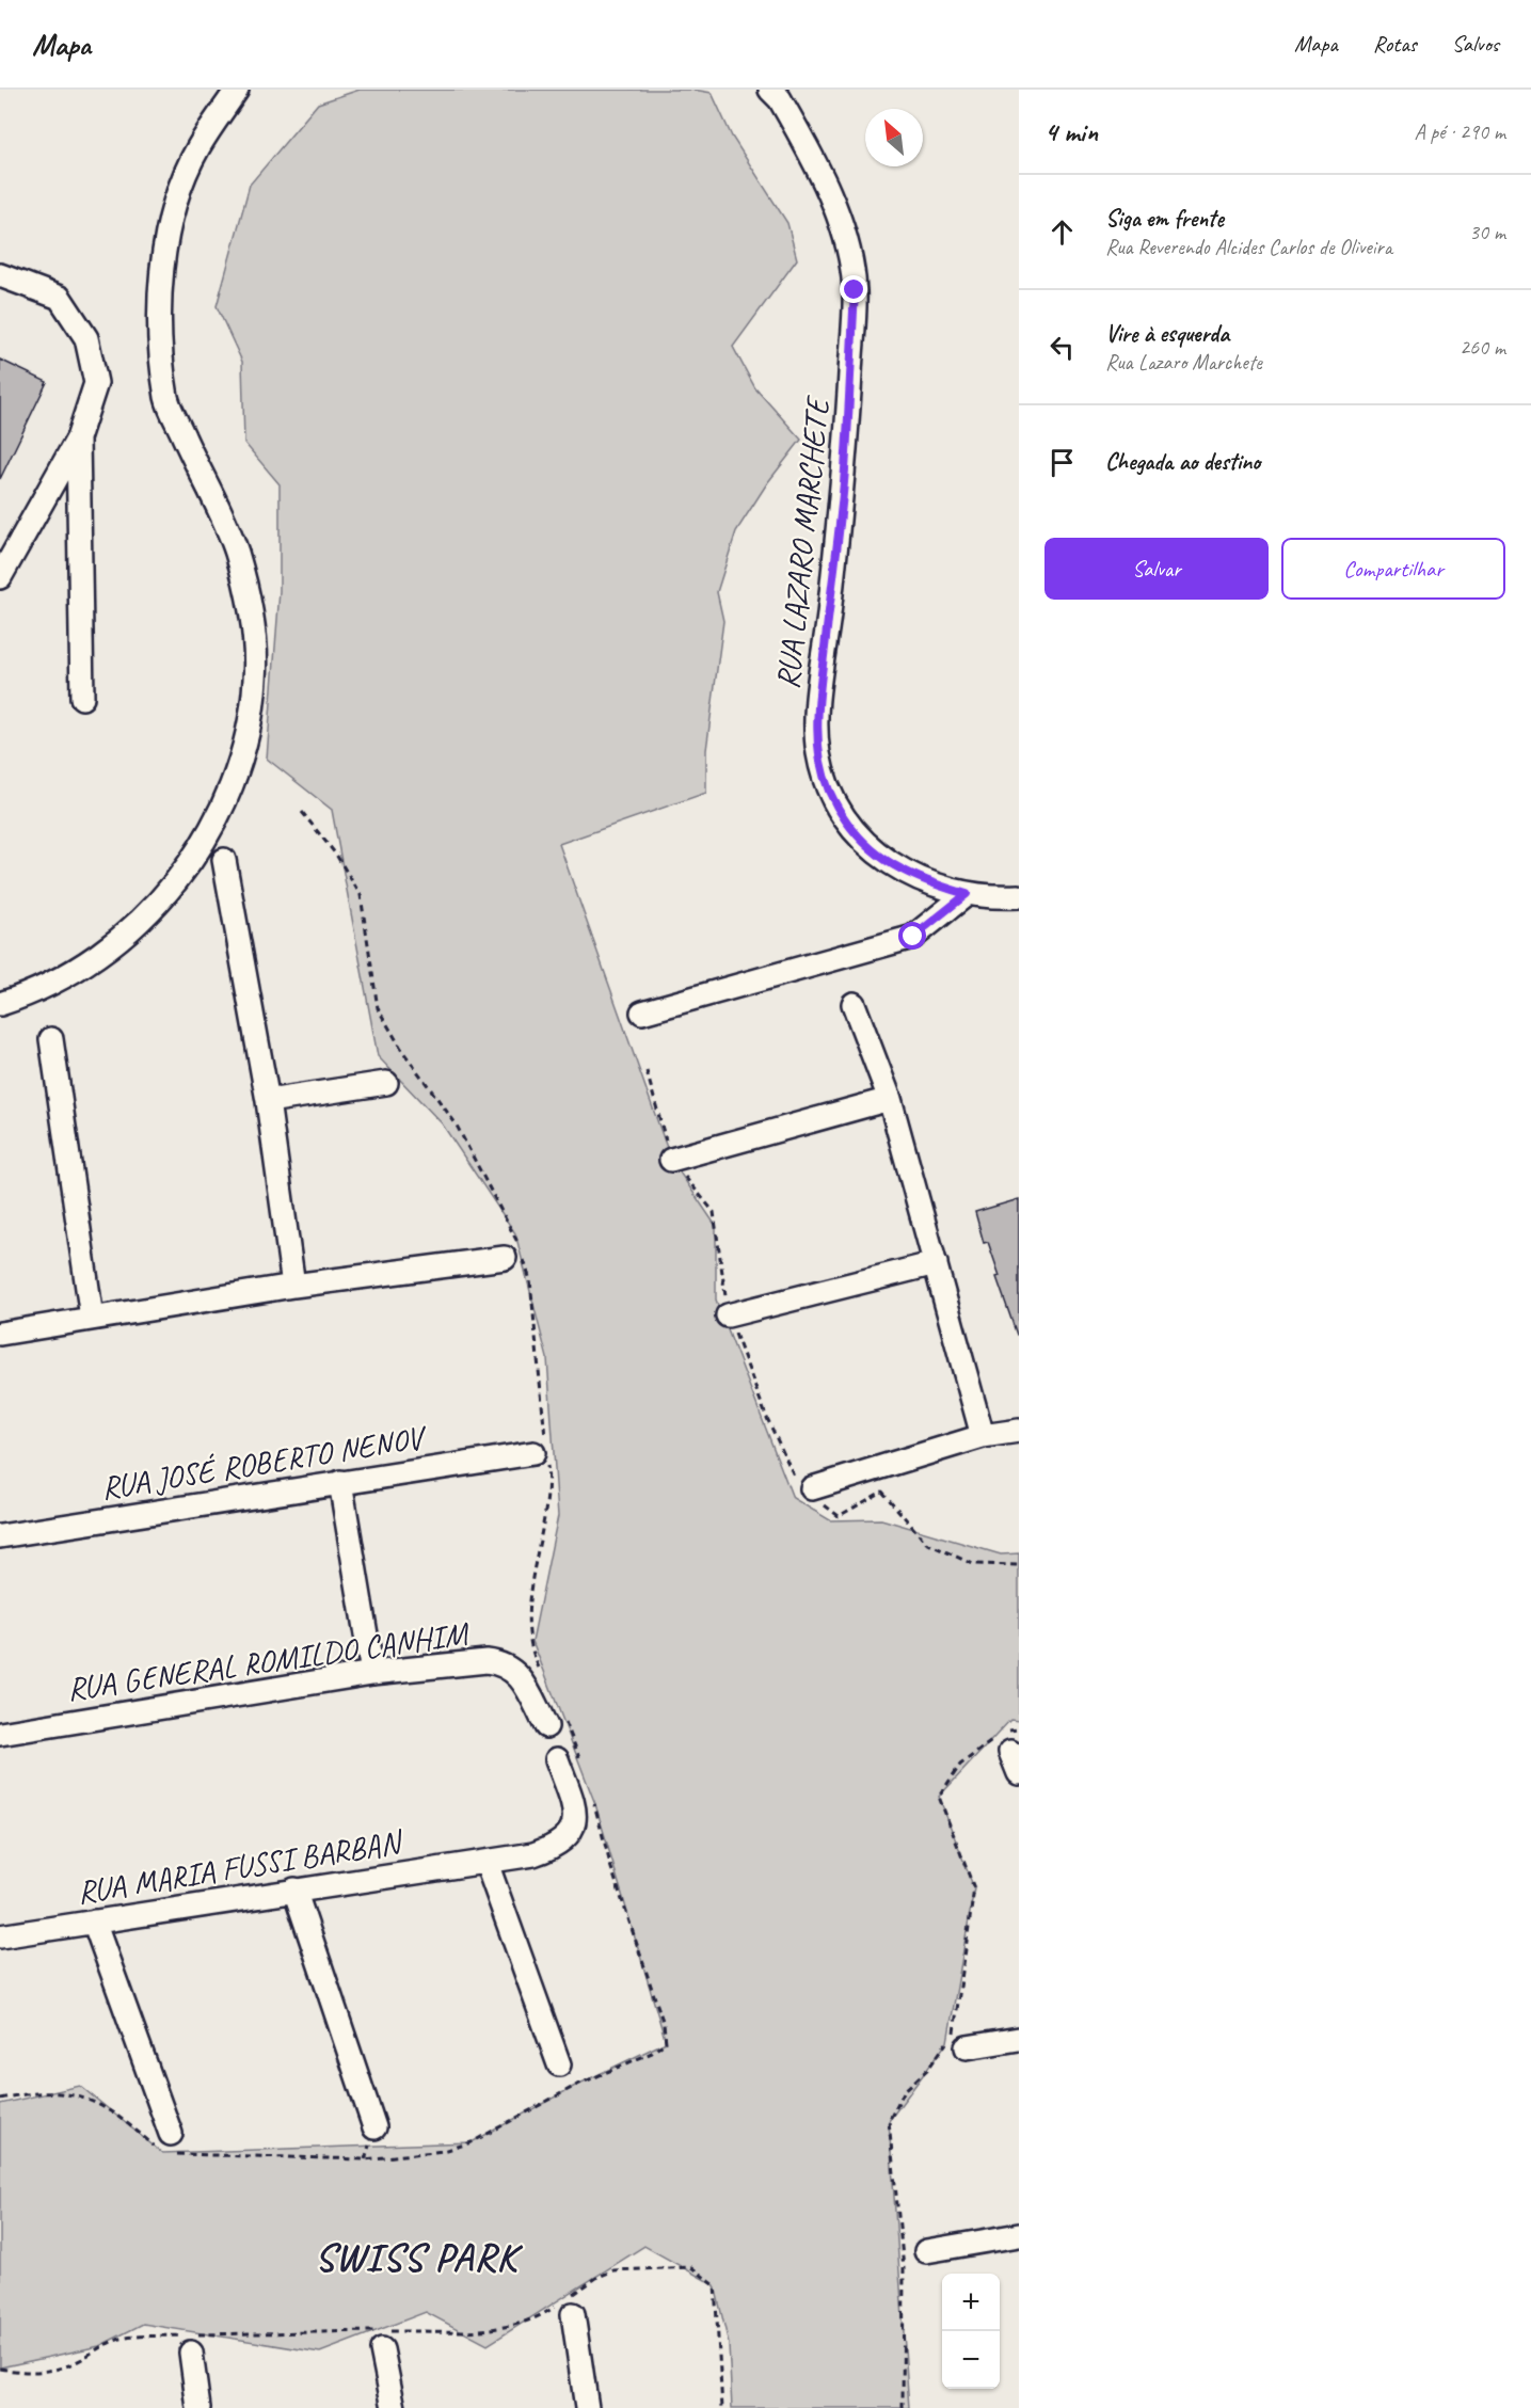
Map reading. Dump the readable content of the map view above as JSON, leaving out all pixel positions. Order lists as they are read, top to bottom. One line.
{"streets":{"street":["RUA LAZARO MARCHETE","RUA JOSÉ ROBERTO NENOV","RUA GENERAL ROMILDO CANHIM","RUA MARIA FUSSI BARBAN"]},"districts":["SWISS PARK"],"north":"top left","page":{"header":"Mapa","nav":["Mapa","Rotas","Salvos"],"heading":["4 min","A pé · 290 m"],"list":[["Siga em frente","Rua Reverendo Alcides Carlos de Oliveira","30 m"],["Vire à esquerda","Rua Lazaro Marchete","260 m"],"Chegada ao destino"],"buttons":["Salvar","Compartilhar"],"map_buttons":["+","−"]}}
